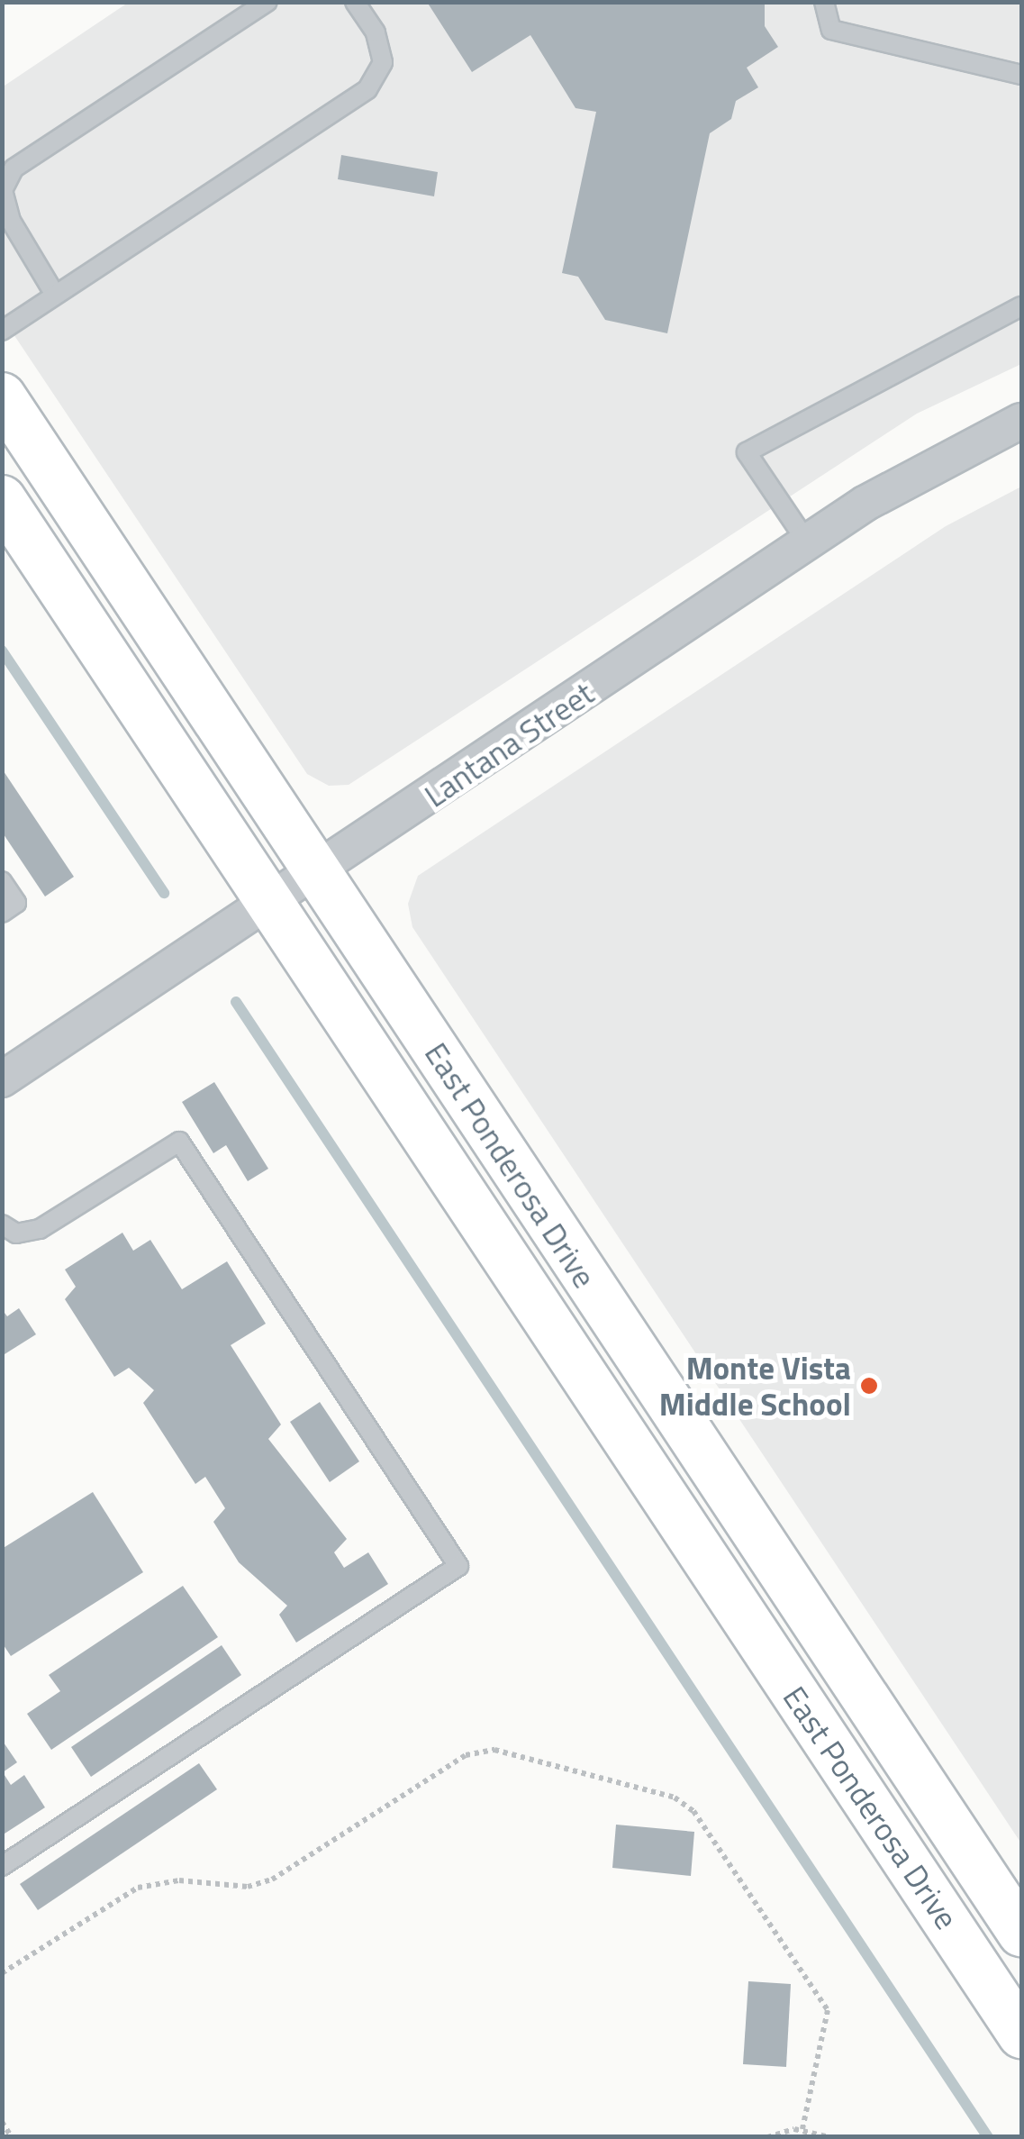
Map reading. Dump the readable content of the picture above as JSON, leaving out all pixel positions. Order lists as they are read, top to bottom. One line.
{"streets":{"main road":["East Ponderosa Drive"],"street":["Lantana Street"]},"crossings":[["Lantana Street","East Ponderosa Drive"]],"places":["Monte Vista Middle School"]}
